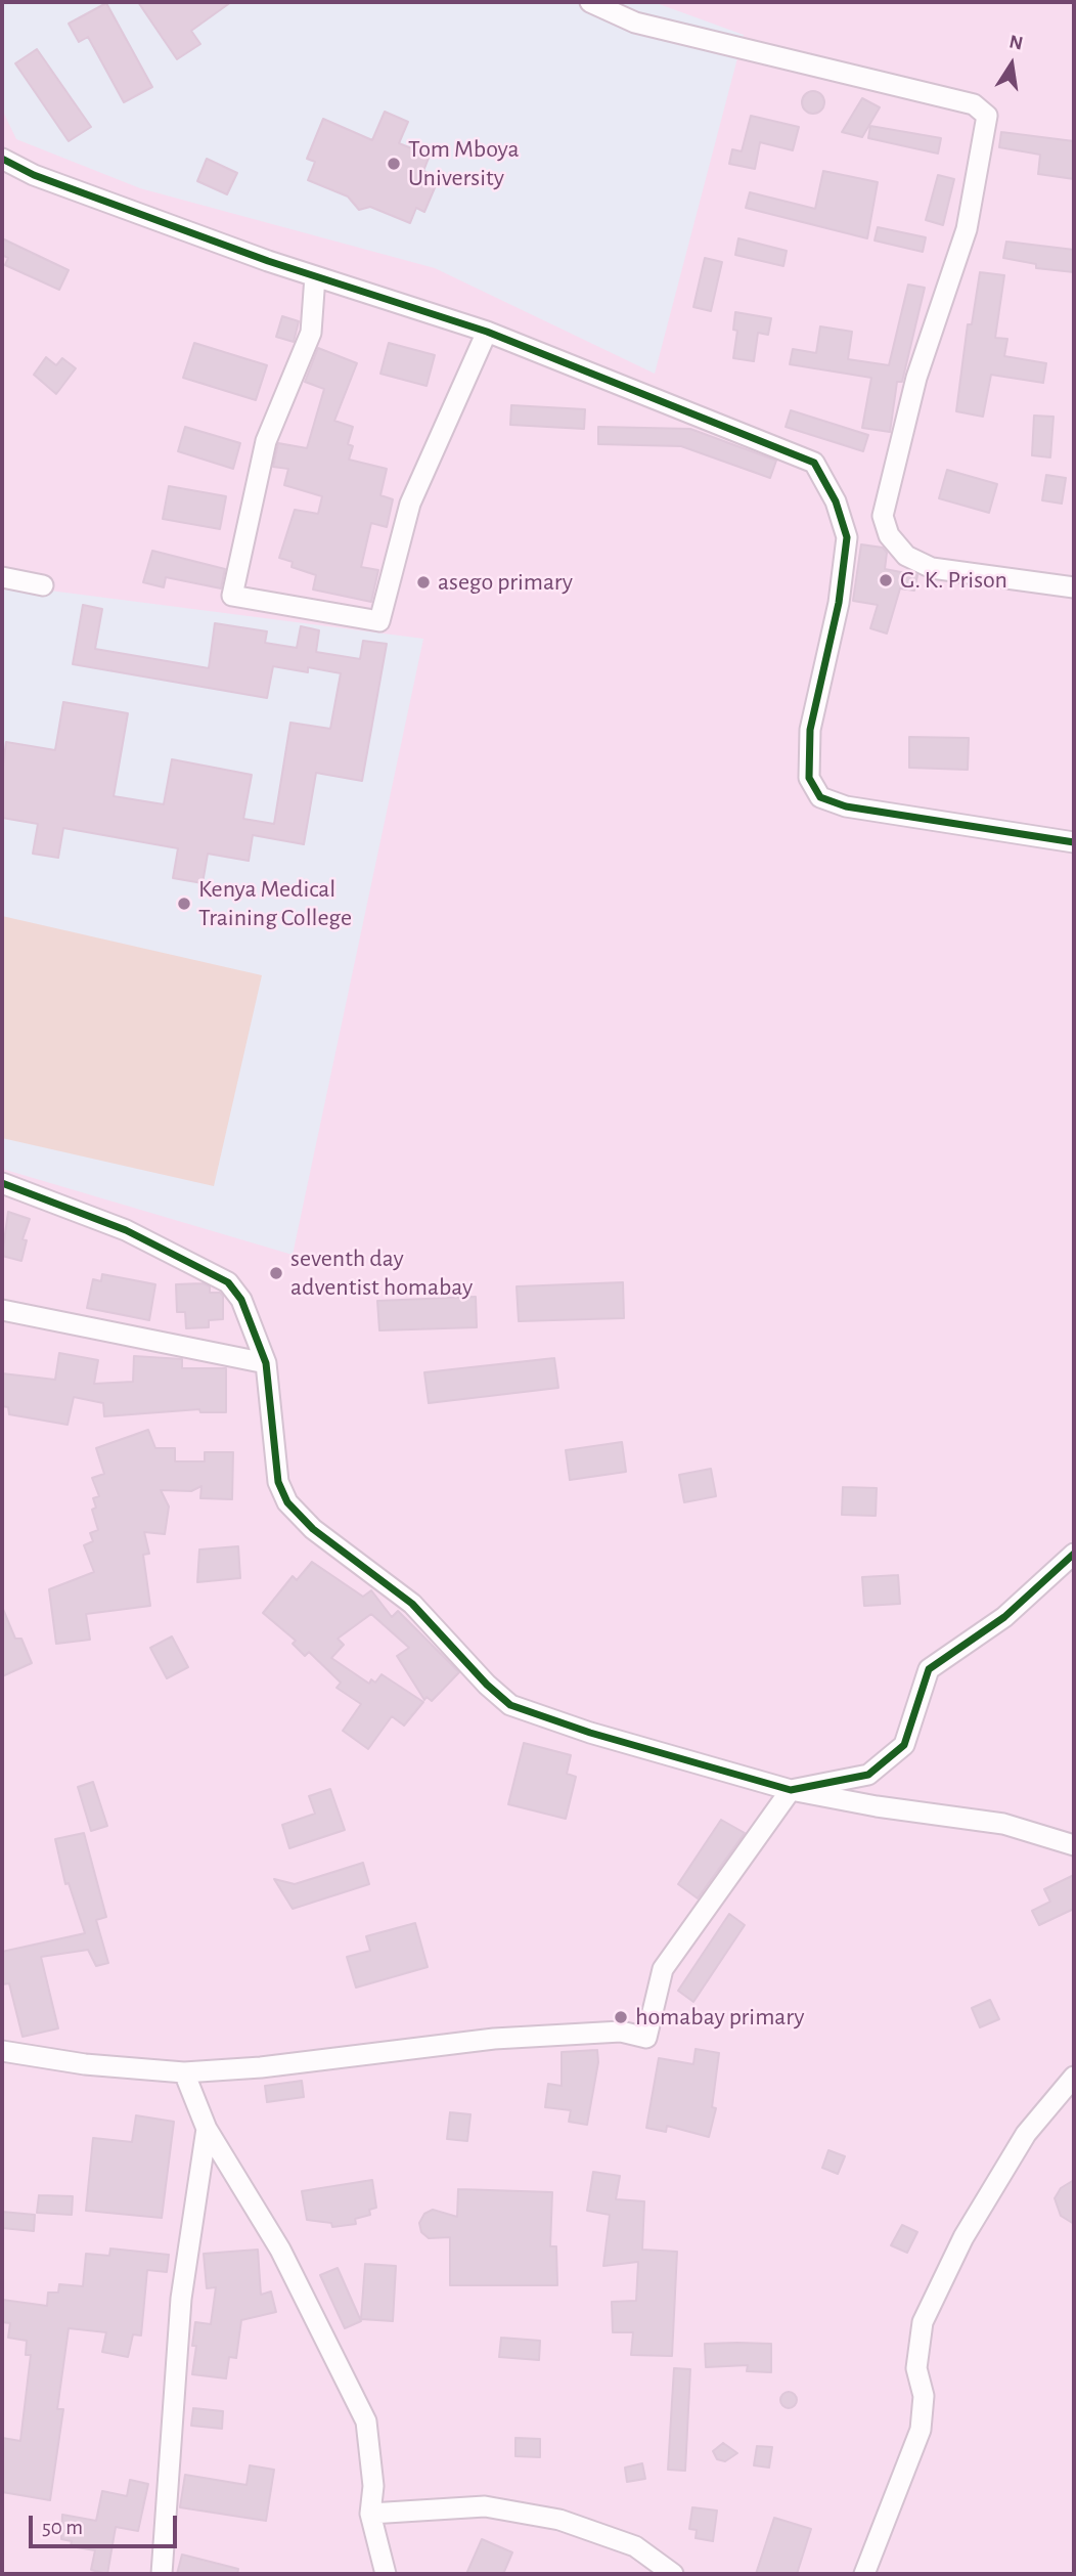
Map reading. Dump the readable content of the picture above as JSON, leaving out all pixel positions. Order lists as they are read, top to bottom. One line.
{"places":["Tom Mboya University","G. K. Prison","asego primary","Kenya Medical Training College","seventh day adventist homabay","homabay primary"],"scale_bar":"50 m","north":"top"}
